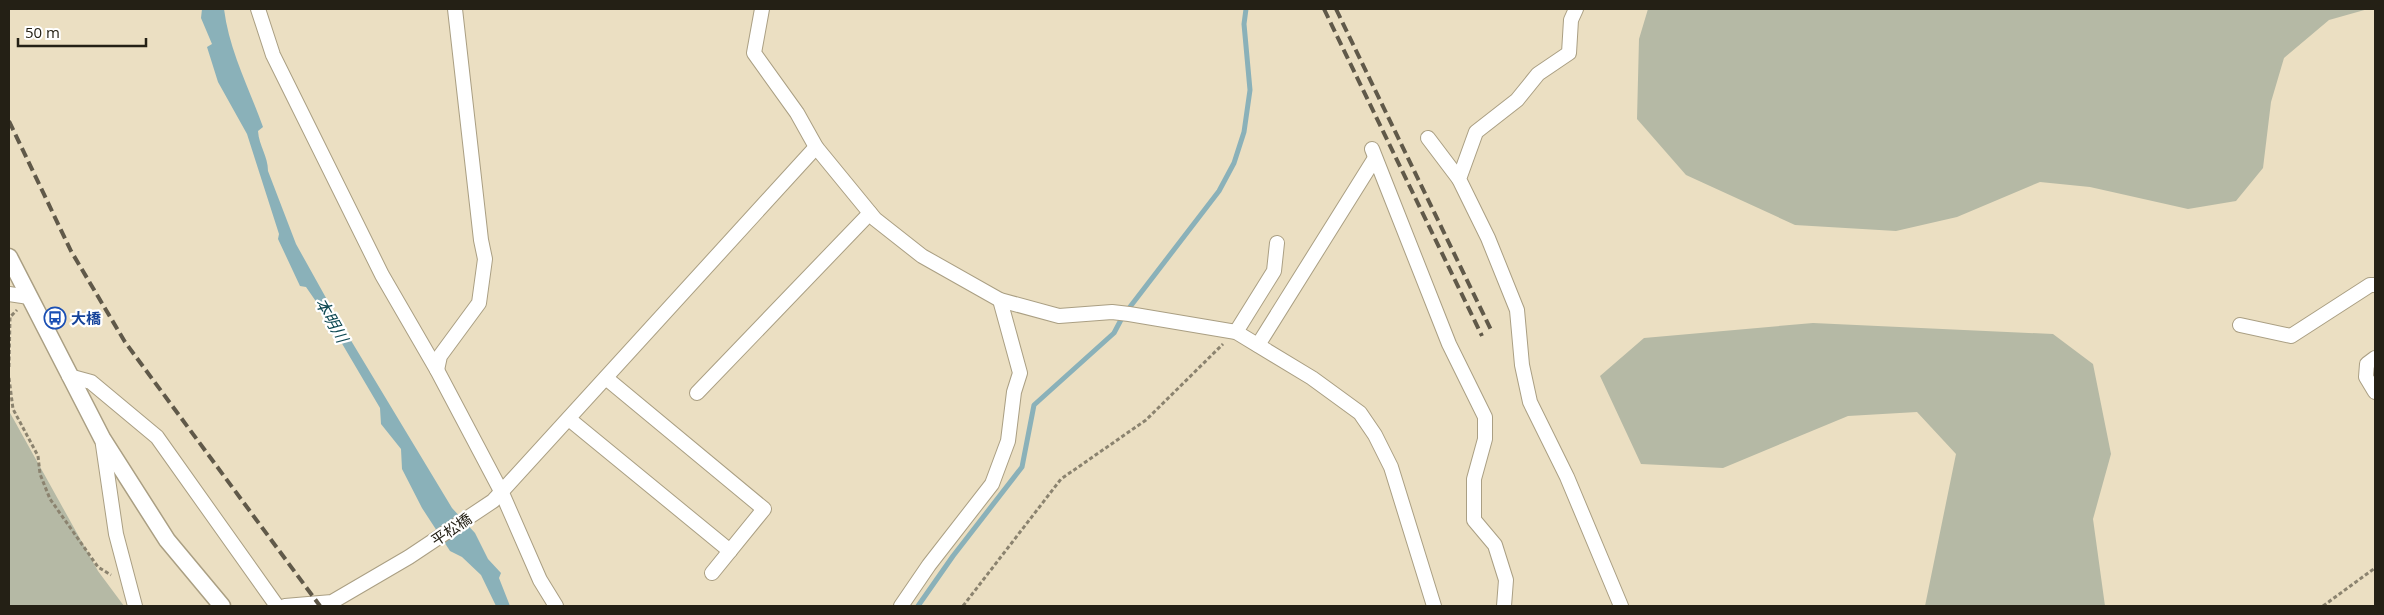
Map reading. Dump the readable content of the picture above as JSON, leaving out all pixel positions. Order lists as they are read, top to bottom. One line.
{"streets":{"street":["平松橋"]},"water":["本明川"],"places":{"bus stop":["大橋"]},"scale_bar":"50 m"}
